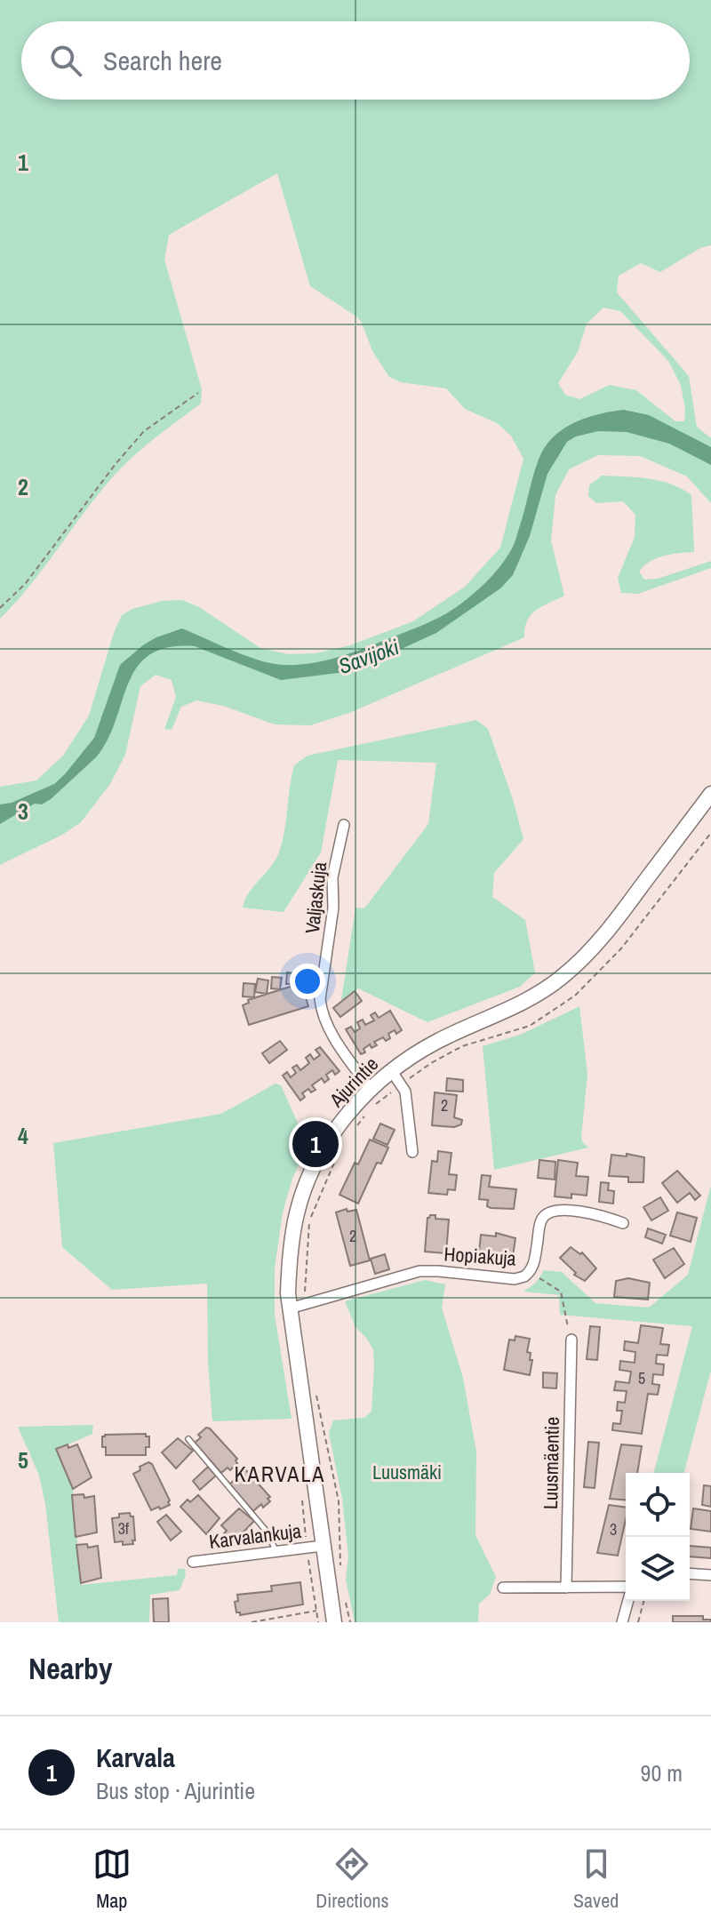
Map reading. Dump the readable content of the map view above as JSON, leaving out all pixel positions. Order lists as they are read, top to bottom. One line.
{"streets":{"street":["Valjaskuja","Ajurintie","Hopiakuja","Luusmäentie","Karvalankuja"]},"crossings":[["Valjaskuja","Ajurintie"],["Ajurintie","Hopiakuja"],["Ajurintie","Karvalankuja"]],"districts":["KARVALA"],"water":["Savijoki"],"parks":["Luusmäki"],"house_numbers":["2","2","5","3f","3"],"page":{"search":"Search here","pins":"1","heading":"Nearby","list":[{"mark":"1","name":"Karvala","note":"Bus stop · Ajurintie","value":"90 m"}],"nav":["Map","Directions","Saved"]},"grid":{"rows":["1","2","3","4","5"]}}
